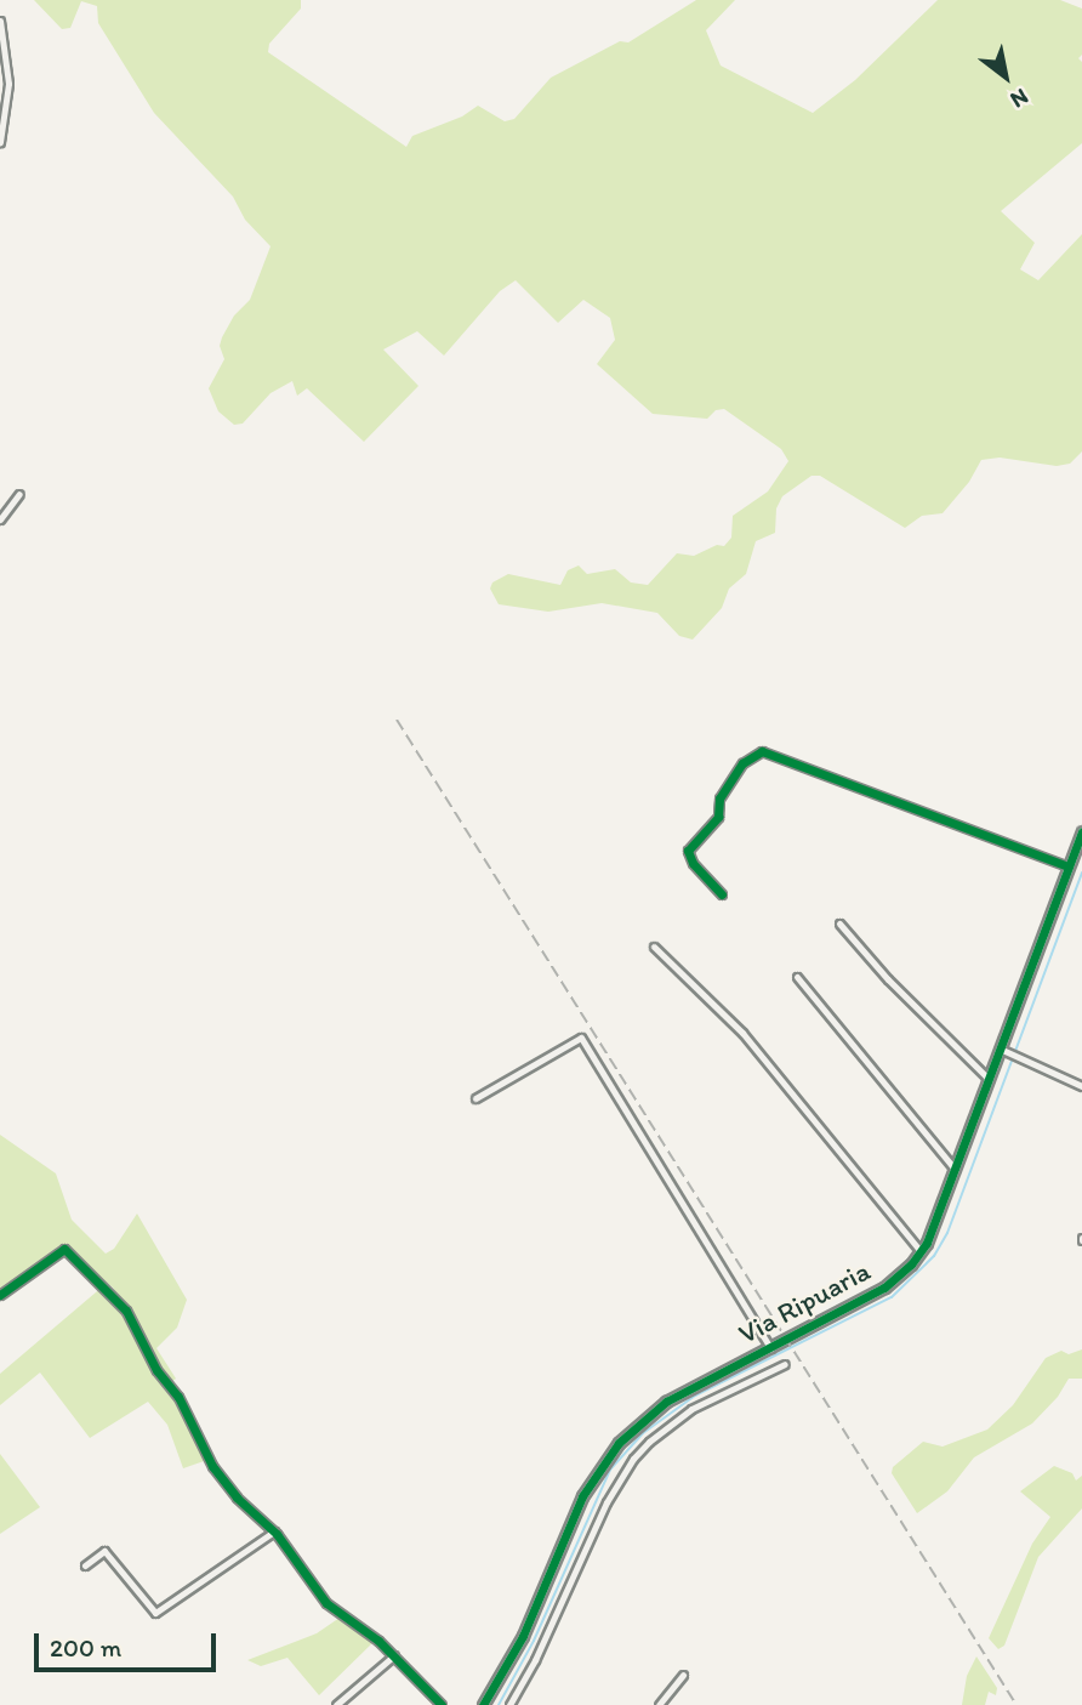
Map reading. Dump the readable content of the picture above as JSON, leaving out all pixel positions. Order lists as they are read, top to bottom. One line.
{"streets":{"street":["Via Ripuaria"]},"scale_bar":"200 m","north":"bottom right"}
